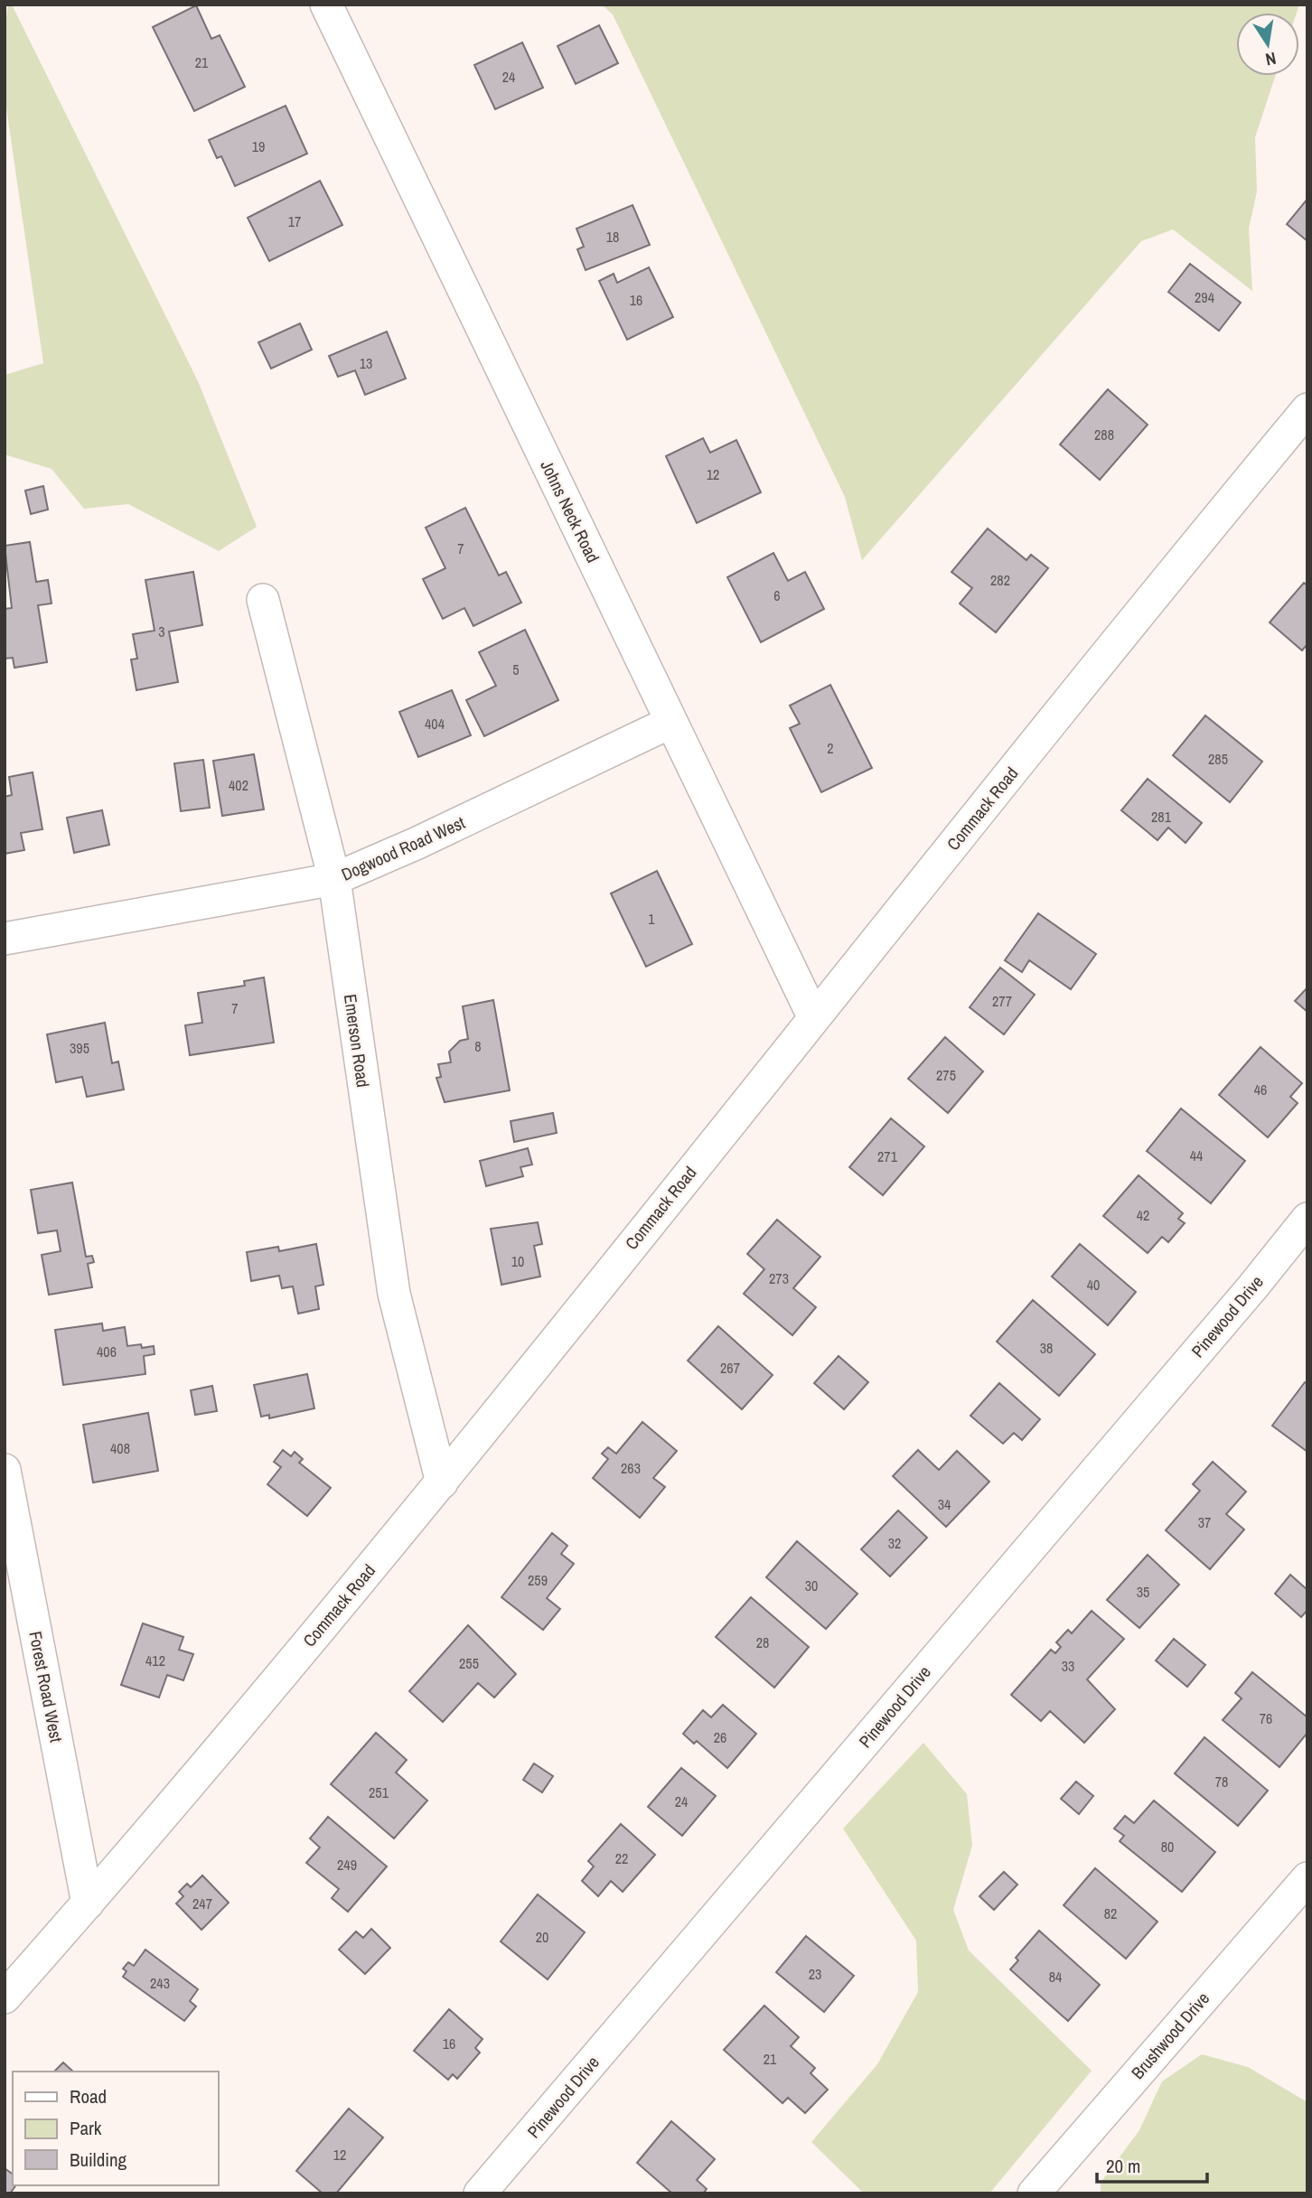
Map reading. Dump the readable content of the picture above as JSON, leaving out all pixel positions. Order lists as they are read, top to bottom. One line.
{"streets":{"street":["Johns Neck Road","Commack Road","Dogwood Road West","Emerson Road","Pinewood Drive","Forest Road West","Brushwood Drive"]},"crossings":[["Johns Neck Road","Commack Road"],["Johns Neck Road","Dogwood Road West"],["Commack Road","Emerson Road"],["Commack Road","Forest Road West"],["Dogwood Road West","Emerson Road"]],"house_numbers":["21","24","19","17","18","294","16","13","288","12","7","282","6","3","5","404","2","285","402","281","1","277","7","8","395","275","46","44","271","42","10","273","40","38","406","267","408","263","34","37","32","259","30","35","28","412","255","33","76","26","78","251","24","80","22","249","247","82","20","23","84","243","16","21","12"],"legend":["Road","Park","Building"],"scale_bar":"20 m","north":"bottom"}
